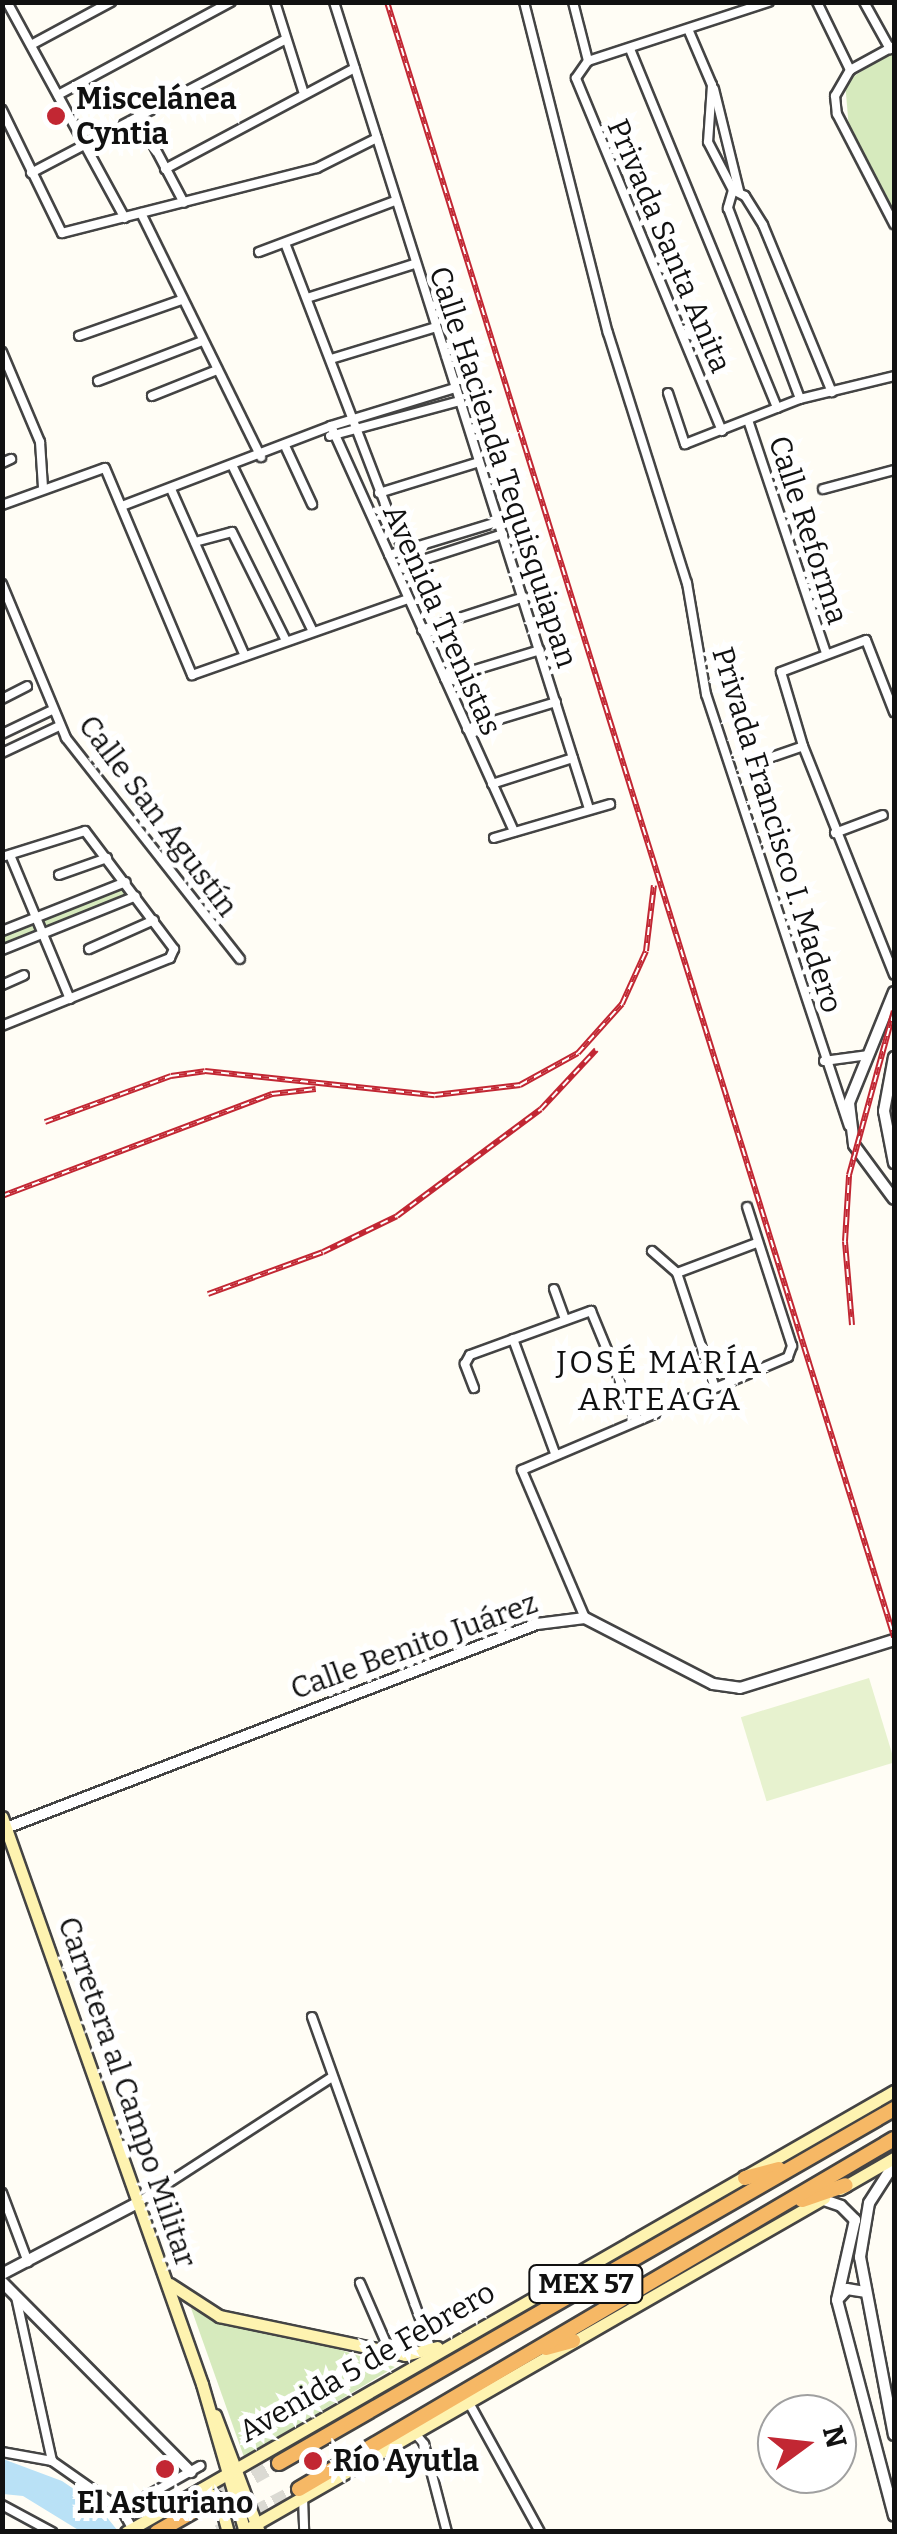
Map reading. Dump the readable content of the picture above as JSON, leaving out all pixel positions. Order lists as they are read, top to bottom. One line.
{"streets":{"highway":["MEX 57","Avenida 5 de Febrero"],"main road":["Carretera al Campo Militar"],"street":["Privada Santa Anita","Calle Hacienda Tequisquiapan","Calle Reforma","Avenida Trenistas","Calle San Agustín","Privada Francisco I. Madero","Calle Benito Juárez"]},"crossings":[["Calle Benito Juárez","Carretera al Campo Militar"],["Carretera al Campo Militar","Avenida 5 de Febrero"]],"districts":["JOSÉ MARÍA ARTEAGA"],"places":["Miscelánea Cyntia","Río Ayutla","El Asturiano"],"north":"right"}
